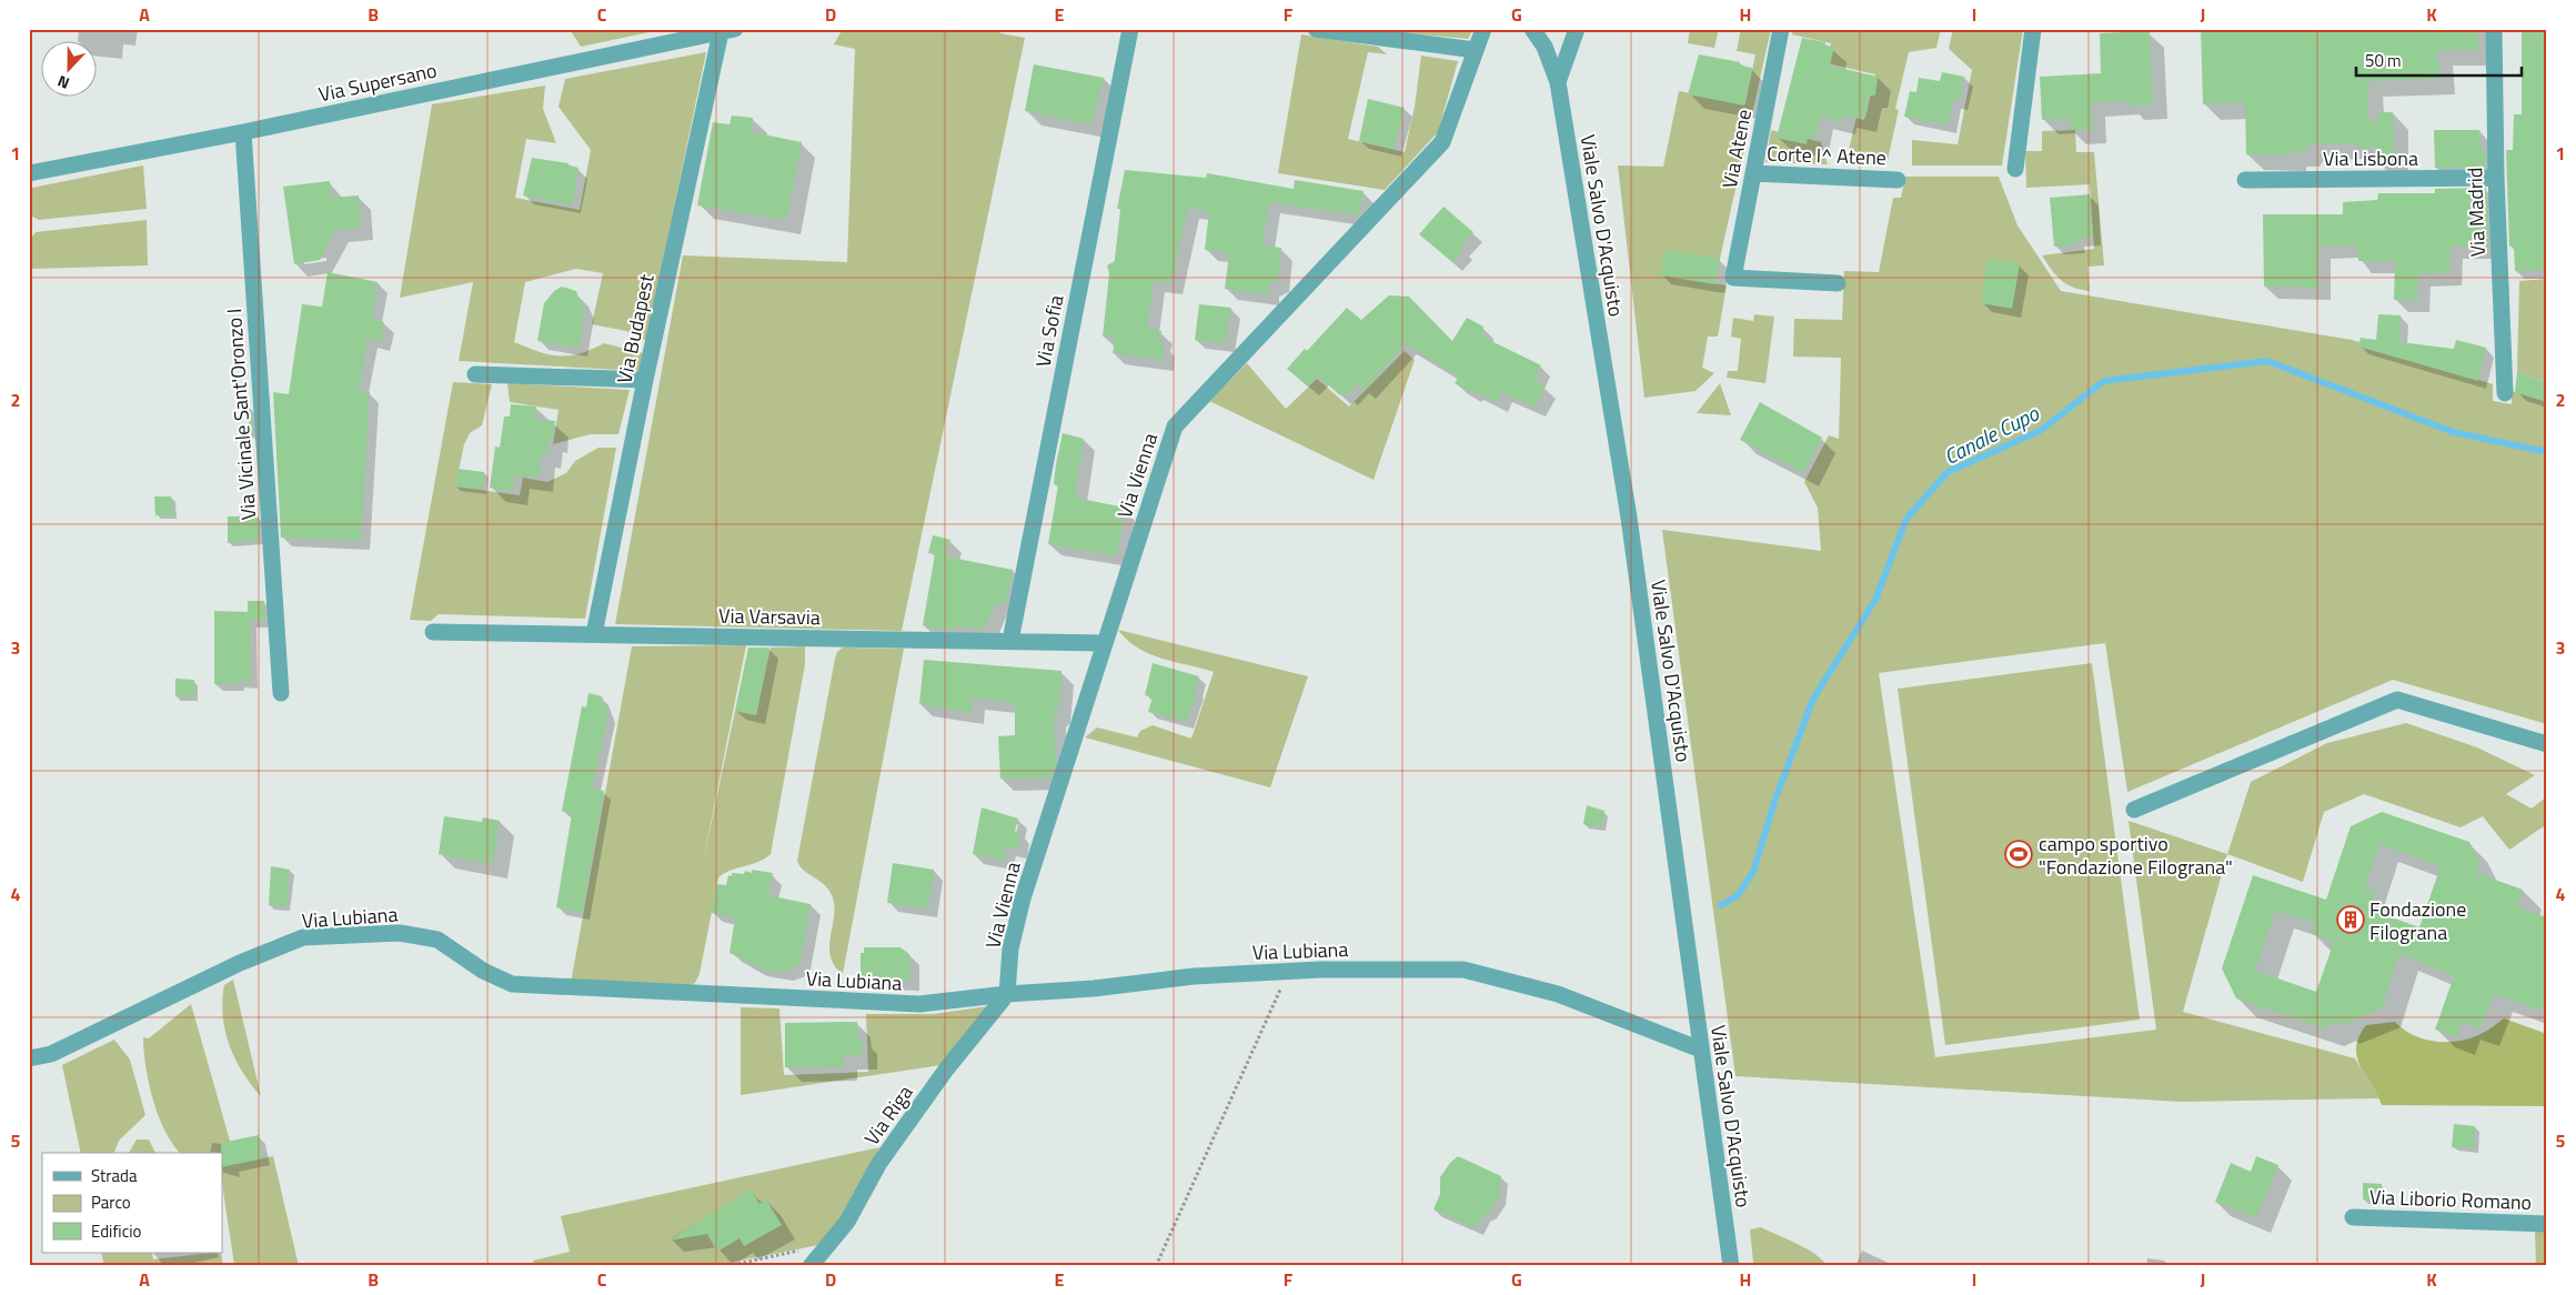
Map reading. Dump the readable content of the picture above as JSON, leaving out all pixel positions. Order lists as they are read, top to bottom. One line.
{"streets":{"street":["Via Supersano","Via Atene","Corte I^ Atene","Via Lisbona","Via Madrid","Viale Salvo D'Acquisto","Via Budapest","Via Sofia","Via Vicinale Sant'Oronzo I","Via Vienna","Via Varsavia","Via Lubiana","Via Riga","Via Liborio Romano"]},"crossings":[["Via Supersano","Via Budapest"],["Via Supersano","Via Vicinale Sant'Oronzo I"],["Via Atene","Corte I^ Atene"],["Via Lisbona","Via Madrid"],["Viale Salvo D'Acquisto","Via Lubiana"],["Via Budapest","Via Varsavia"],["Via Sofia","Via Varsavia"],["Via Vienna","Via Varsavia"],["Via Vienna","Via Lubiana"],["Via Vienna","Via Riga"],["Via Lubiana","Via Riga"]],"water":["Canale Cupo"],"places":{"sports":["campo sportivo \"Fondazione Filograna\""],"building":["Fondazione Filograna"]},"legend":["Strada","Parco","Edificio"],"scale_bar":"50 m","north":"bottom","grid":{"columns":["A","B","C","D","E","F","G","H","I","J","K"],"rows":["1","2","3","4","5"]}}
